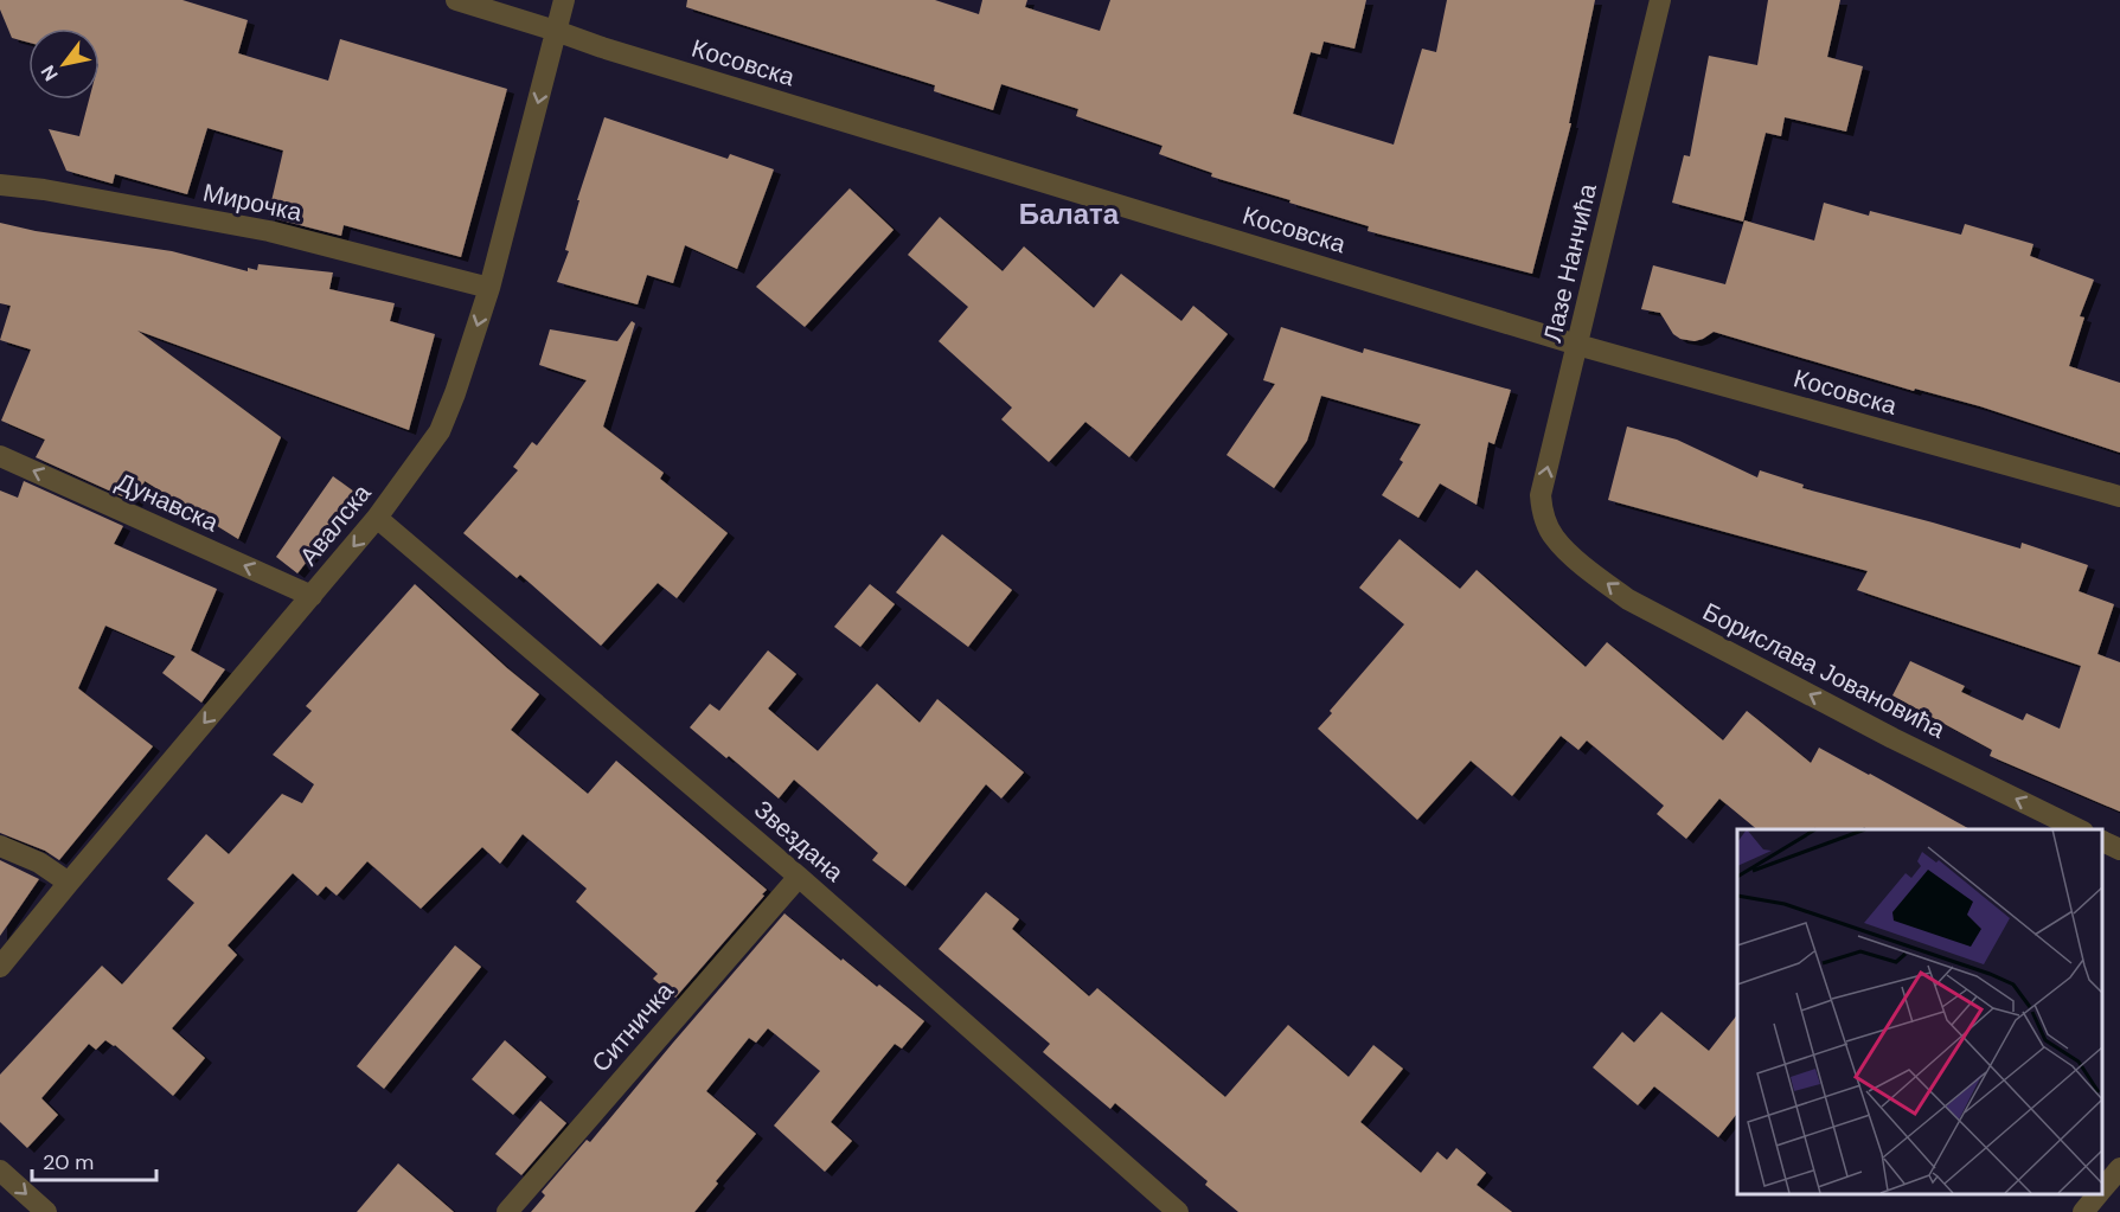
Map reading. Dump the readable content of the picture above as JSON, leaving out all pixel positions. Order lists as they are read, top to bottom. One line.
{"streets":{"street":["Косовска","Мирочка","Лазе Нанчића","Дунавска","Авалска","Борислава Јовановића","Звездана","Ситничка"]},"crossings":[["Косовска","Лазе Нанчића"],["Косовска","Авалска"],["Мирочка","Авалска"],["Лазе Нанчића","Борислава Јовановића"],["Дунавска","Авалска"],["Авалска","Звездана"],["Звездана","Ситничка"]],"one_way":["Лазе Нанчића","Дунавска","Авалска","Борислава Јовановића"],"districts":["Балата"],"scale_bar":"20 m","north":"bottom left"}
